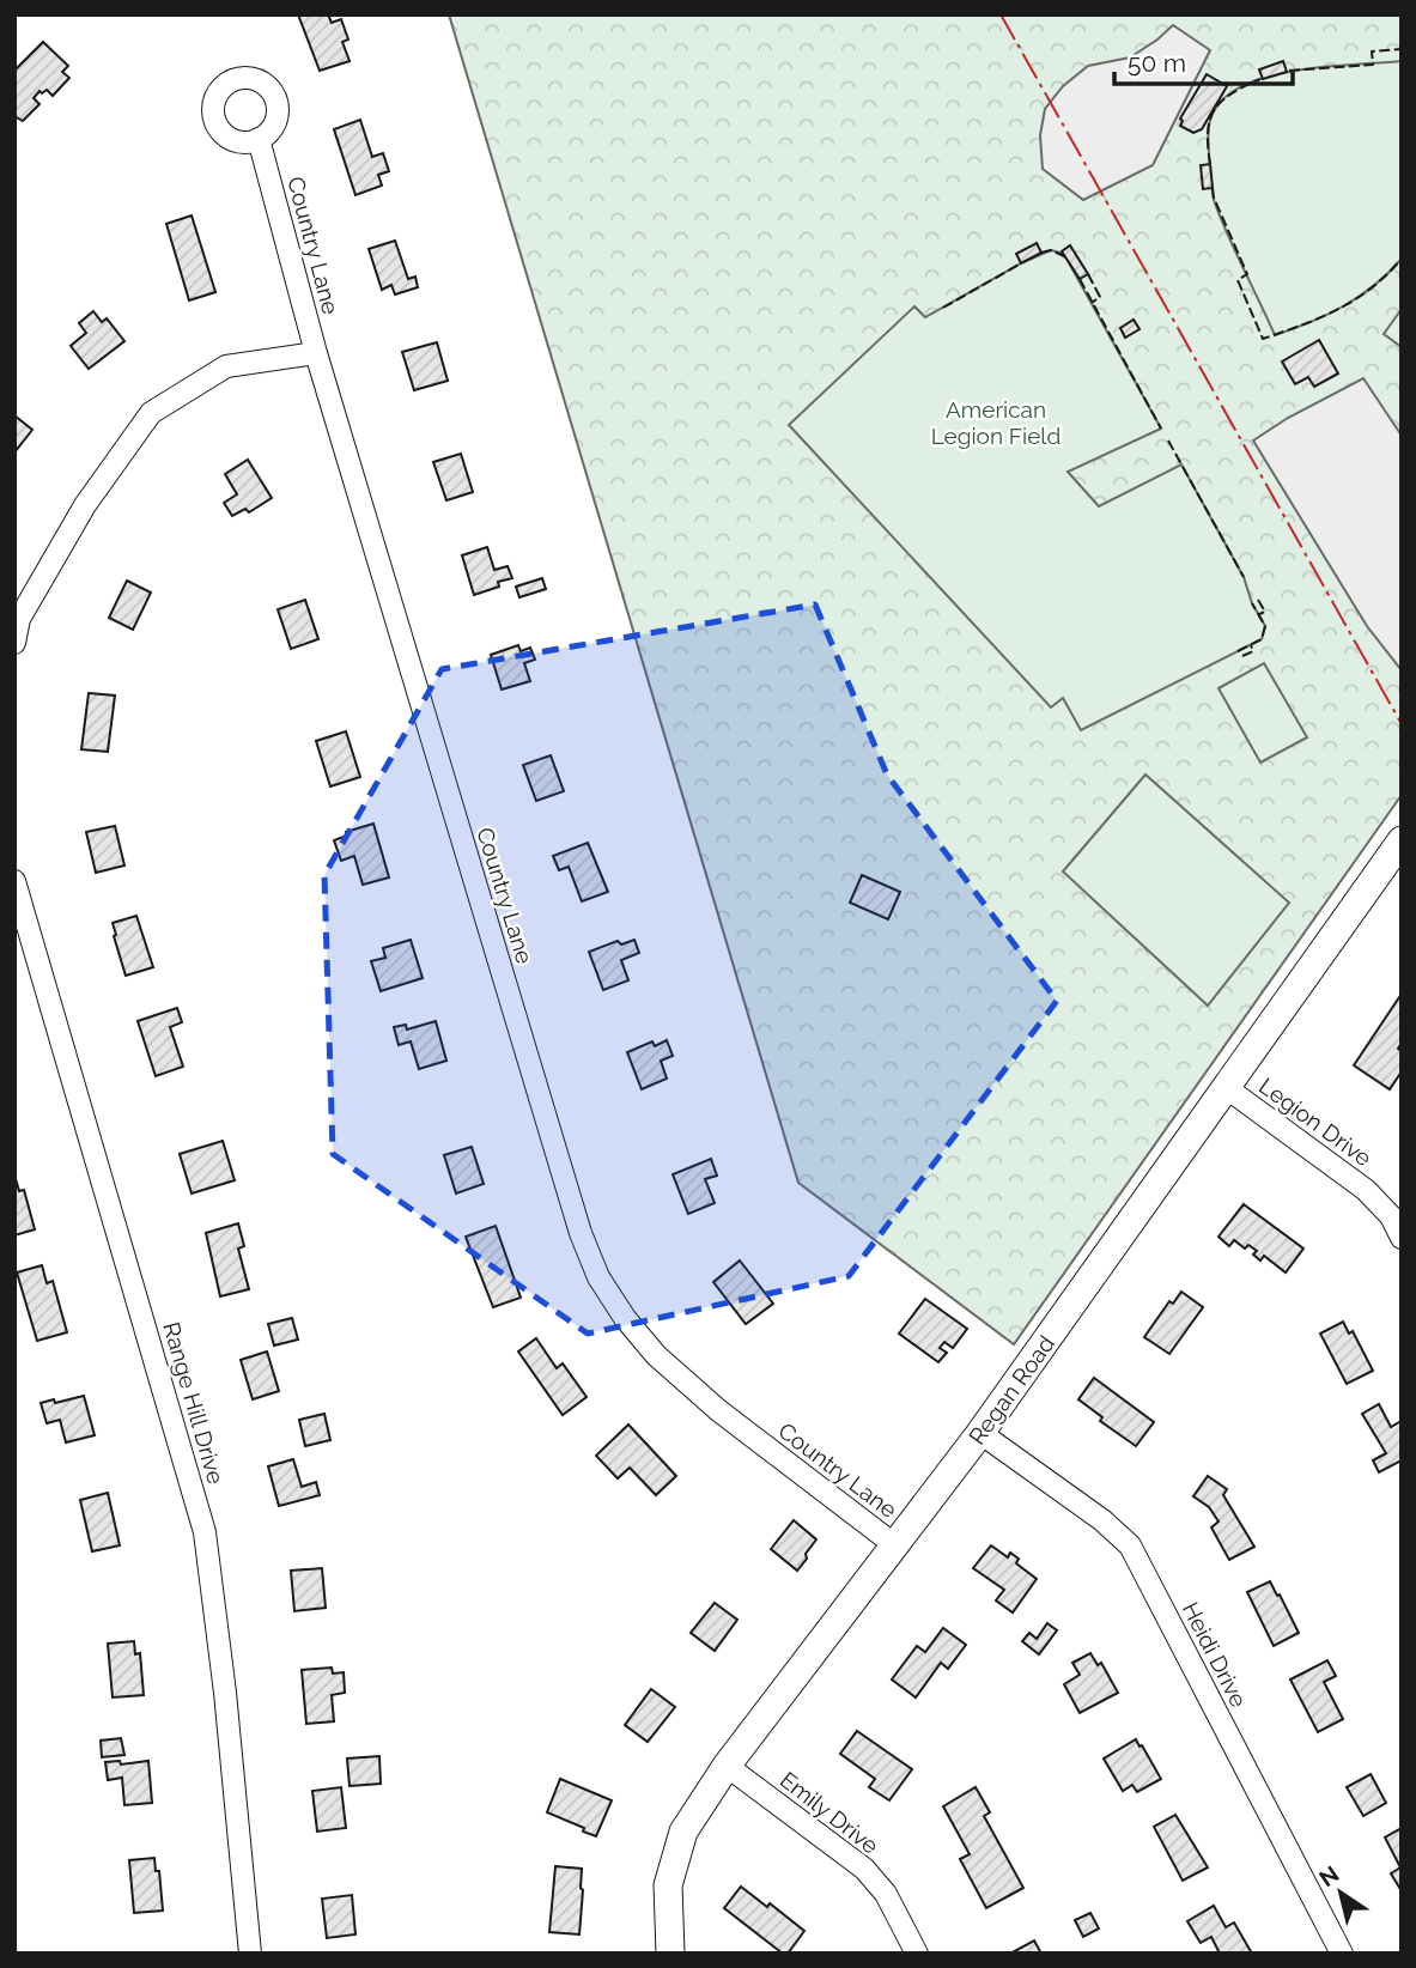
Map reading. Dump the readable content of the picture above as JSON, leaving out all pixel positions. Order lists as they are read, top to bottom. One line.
{"streets":{"street":["Country Lane","Legion Drive","Regan Road","Range Hill Drive","Heidi Drive","Emily Drive"]},"crossings":[["Country Lane","Regan Road"],["Legion Drive","Regan Road"],["Regan Road","Heidi Drive"],["Regan Road","Emily Drive"]],"parks":["American Legion Field"],"scale_bar":"50 m","north":"top left"}
